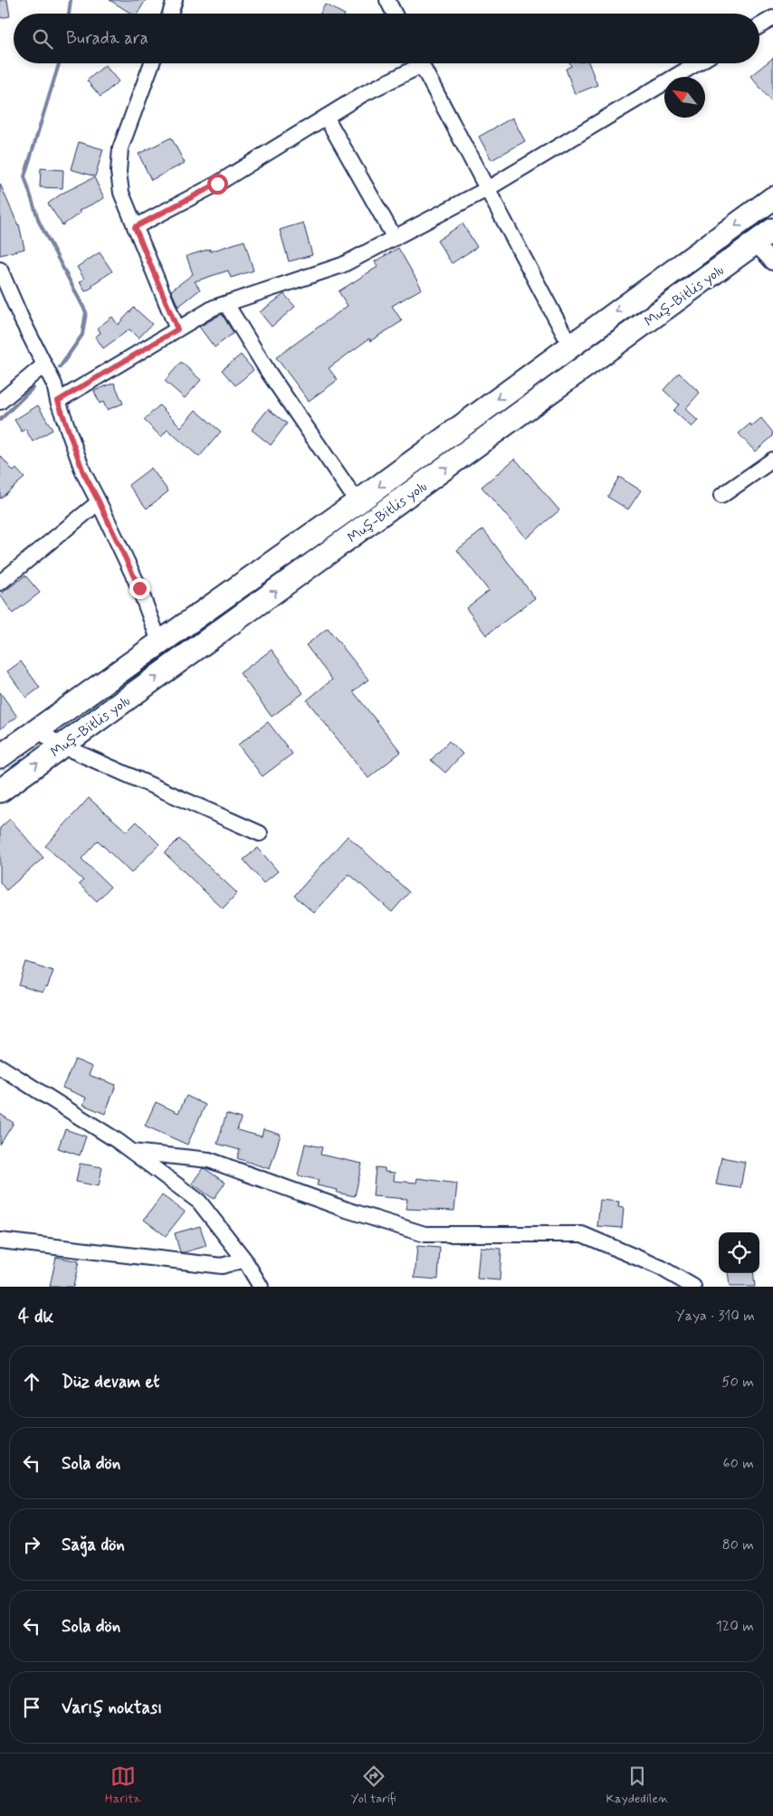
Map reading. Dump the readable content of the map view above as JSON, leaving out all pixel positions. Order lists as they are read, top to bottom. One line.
{"streets":{"highway":["Muş-Bitlis yolu"]},"north":"top left","page":{"search":"Burada ara","heading":["4 dk","Yaya · 310 m"],"list":[["Düz devam et","50 m"],["Sola dön","60 m"],["Sağa dön","80 m"],["Sola dön","120 m"],"Varış noktası"],"nav":["Harita","Yol tarifi","Kaydedilen"]}}
